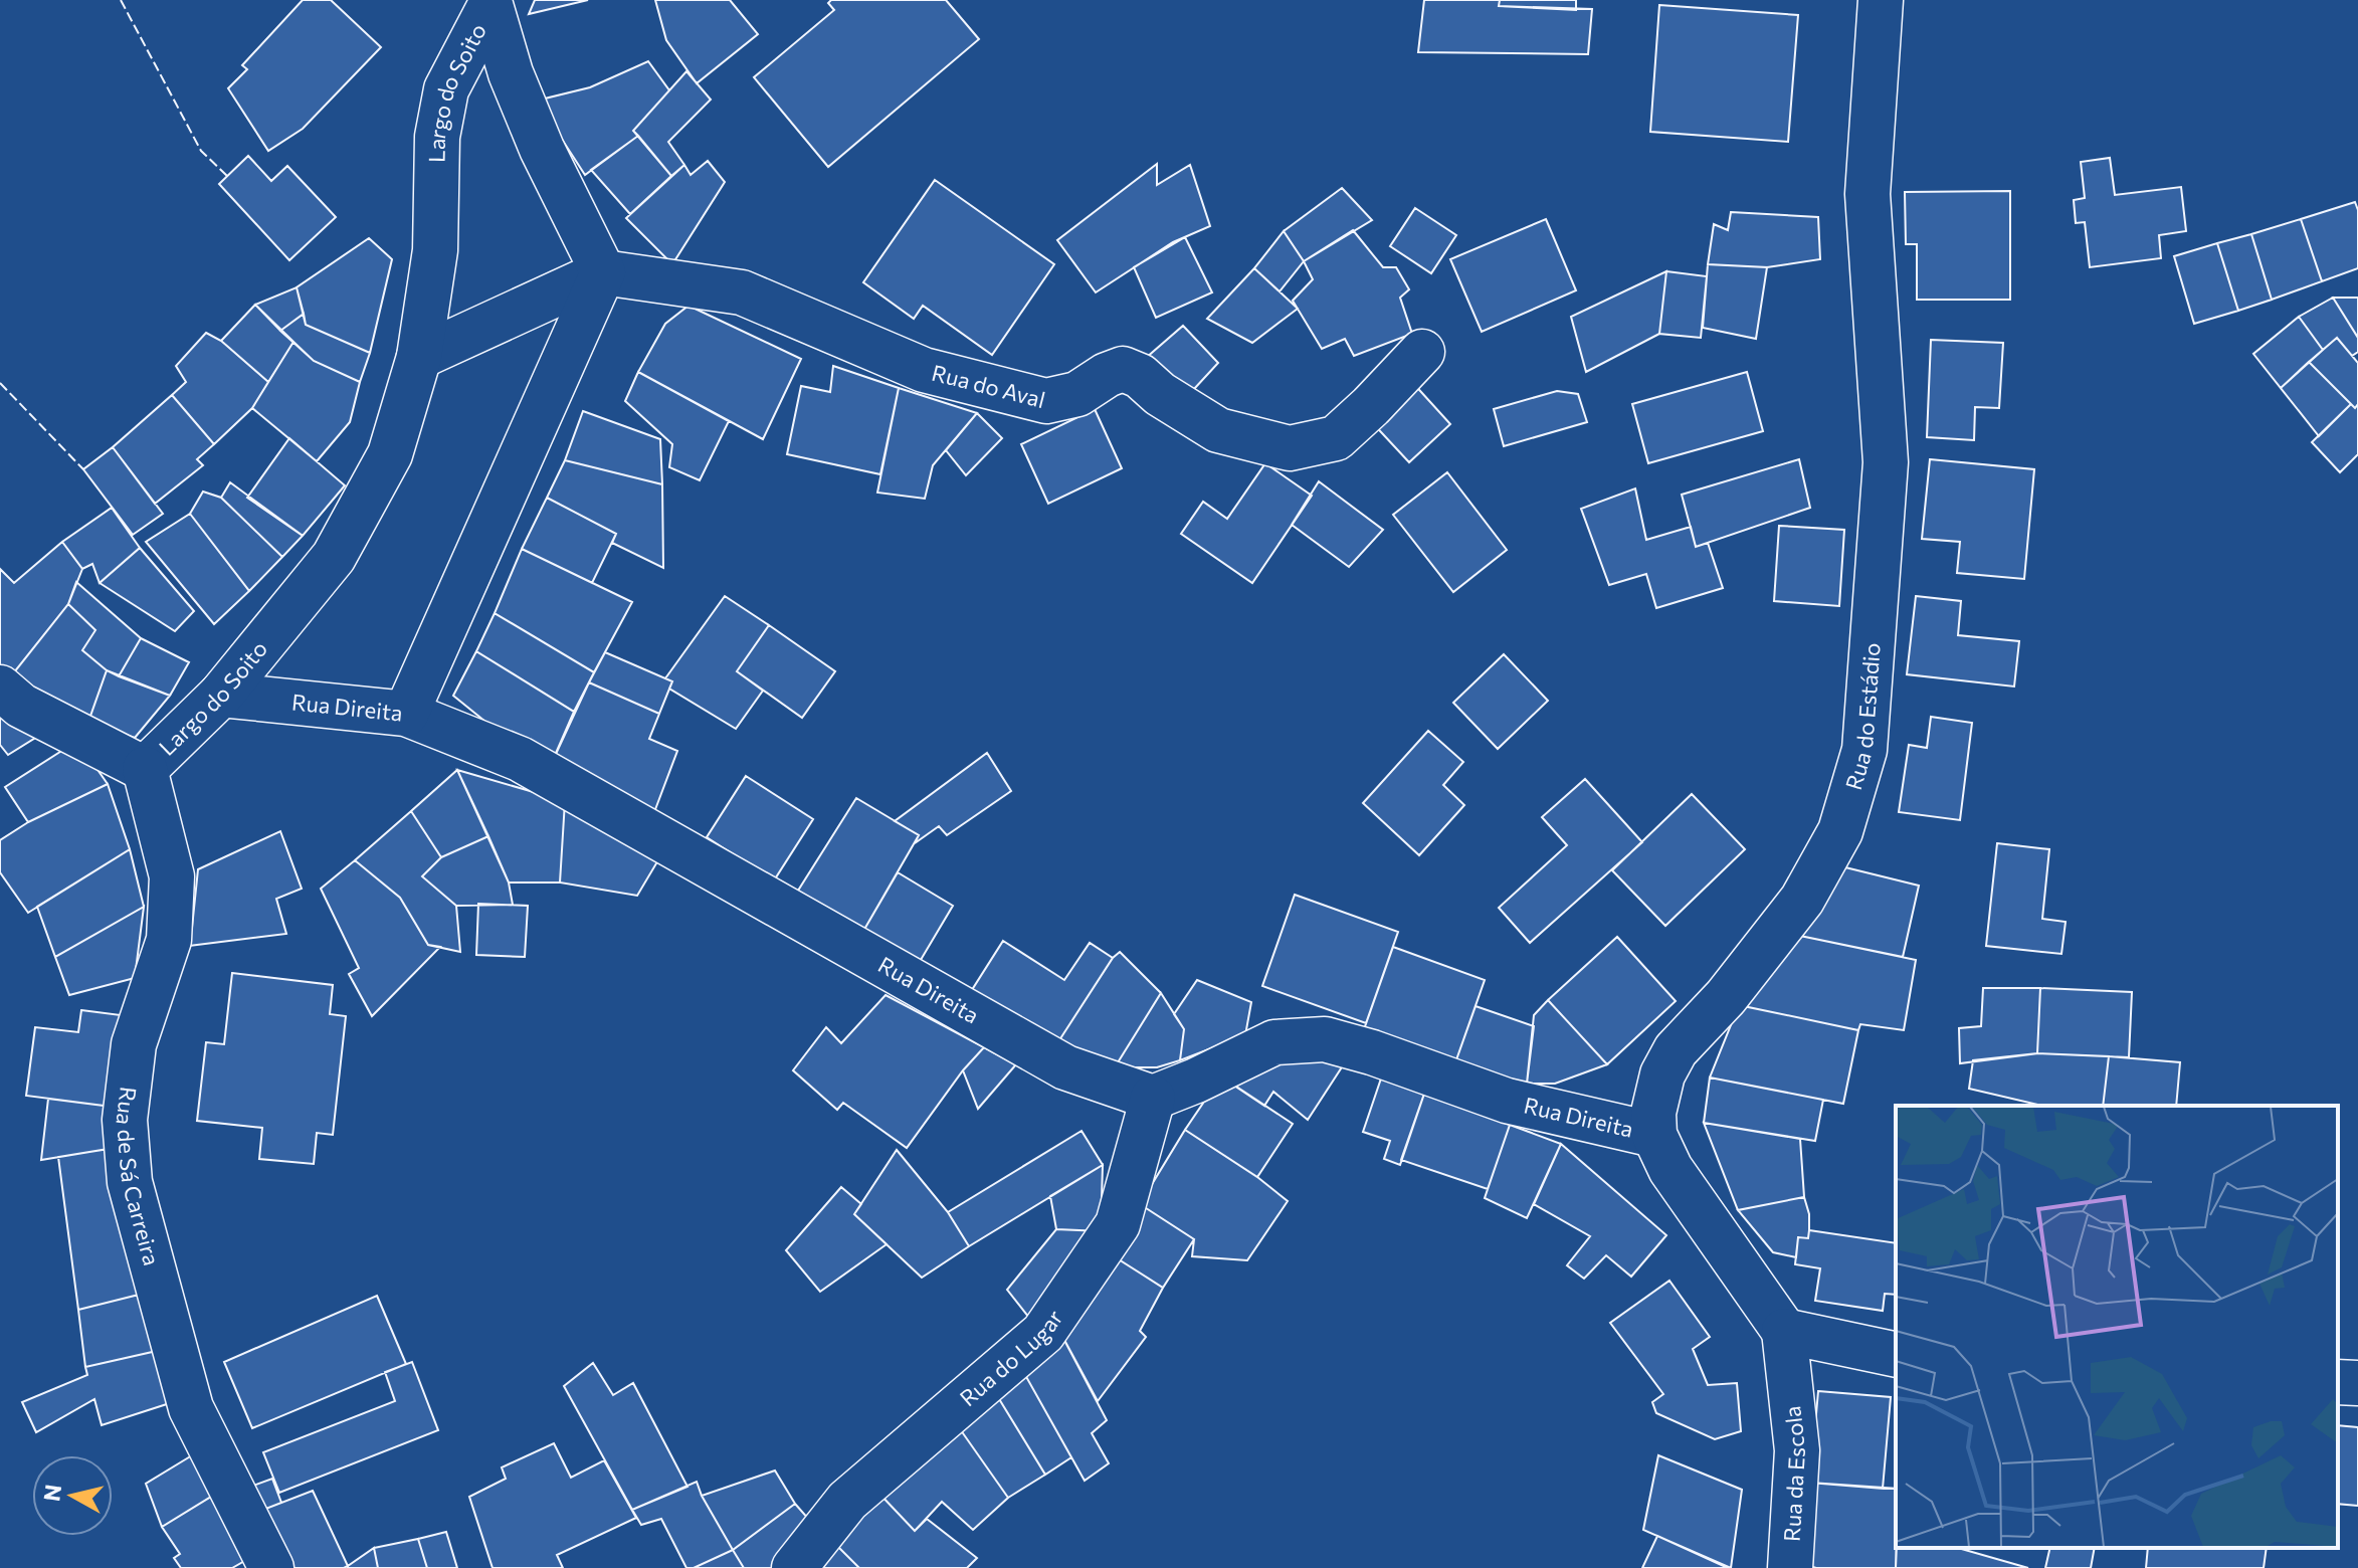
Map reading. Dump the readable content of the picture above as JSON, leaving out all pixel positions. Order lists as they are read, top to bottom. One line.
{"streets":{"street":["Largo do Soito","Rua do Aval","Rua Direita","Rua do Estádio","Rua de Sá Carreira","Rua do Lugar","Rua da Escola"]},"crossings":[["Largo do Soito","Rua do Aval"],["Largo do Soito","Rua Direita"],["Largo do Soito","Rua de Sá Carreira"],["Rua Direita","Rua do Estádio"],["Rua Direita","Rua do Lugar"],["Rua do Estádio","Rua da Escola"]],"north":"left"}
